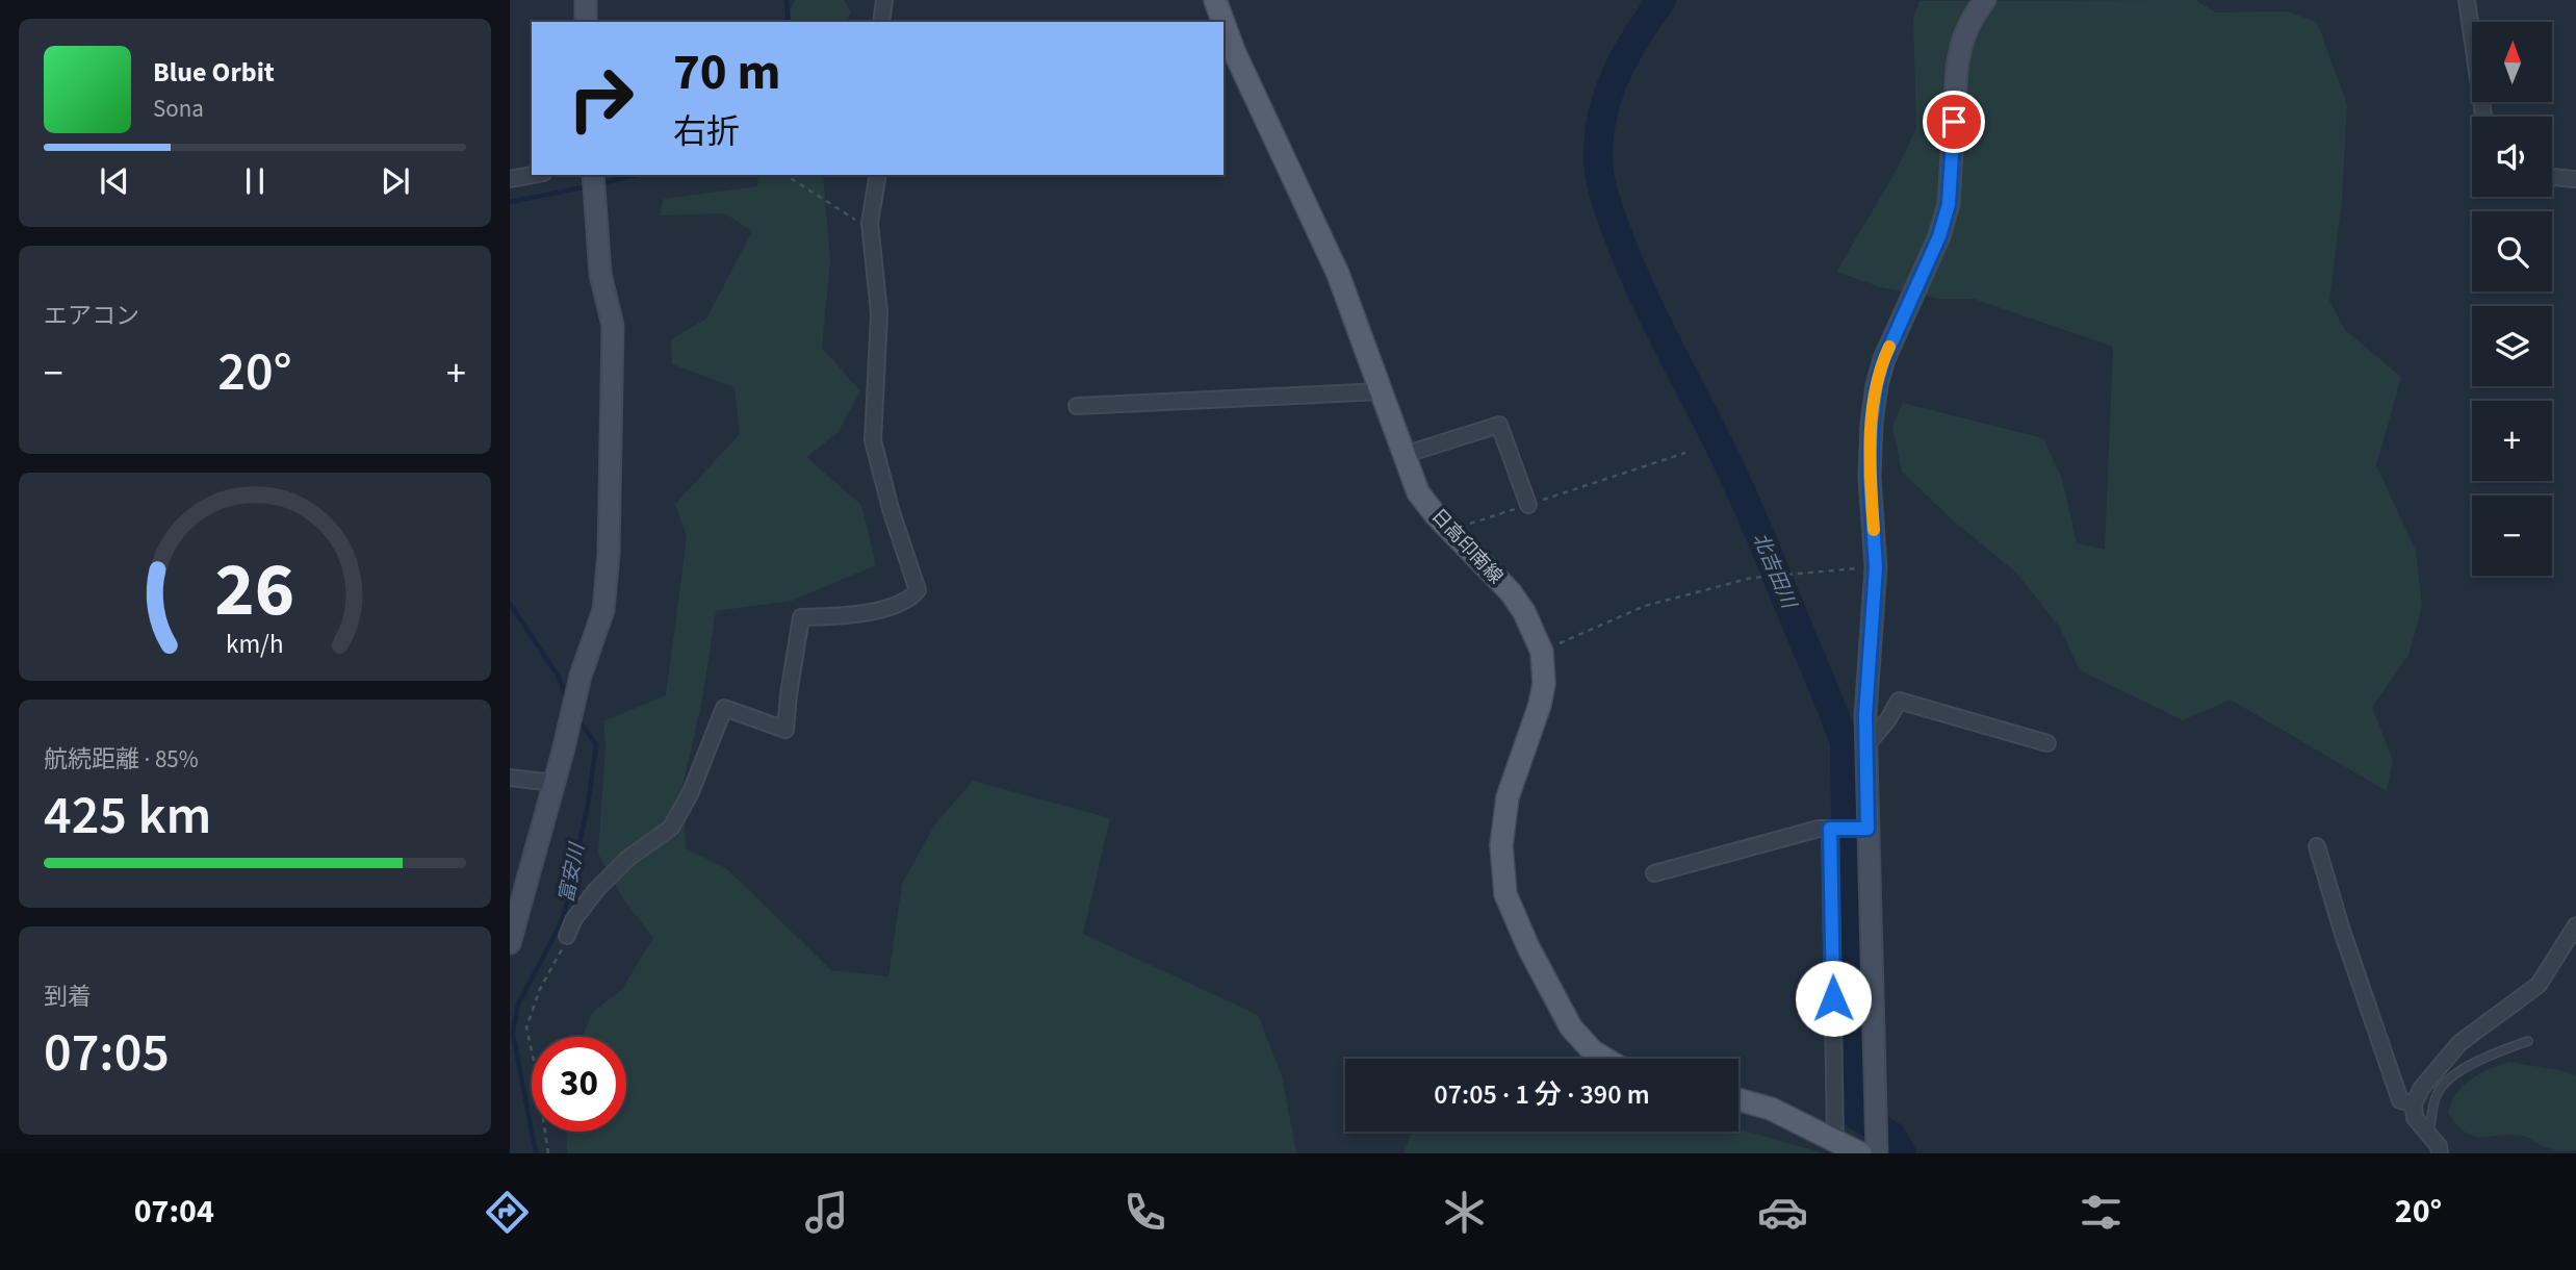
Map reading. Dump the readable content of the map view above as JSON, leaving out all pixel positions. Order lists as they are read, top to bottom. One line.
{"streets":{"main road":["日高印南線"]},"water":["北吉田川","富安川"],"north":"top","page":{"map_buttons":["+","−"],"turn":["70 m","右折"],"song":["Blue Orbit","Sona"],"tile":["エアコン",["航続距離 · 85%","425 km"],["到着","07:05"]],"heat":["−","20°","+"],"limit":"30","trip":"07:05 · 1 分 · 390 m","tabs":["07:04","20°"],"gauge":["26","km/h"]}}
